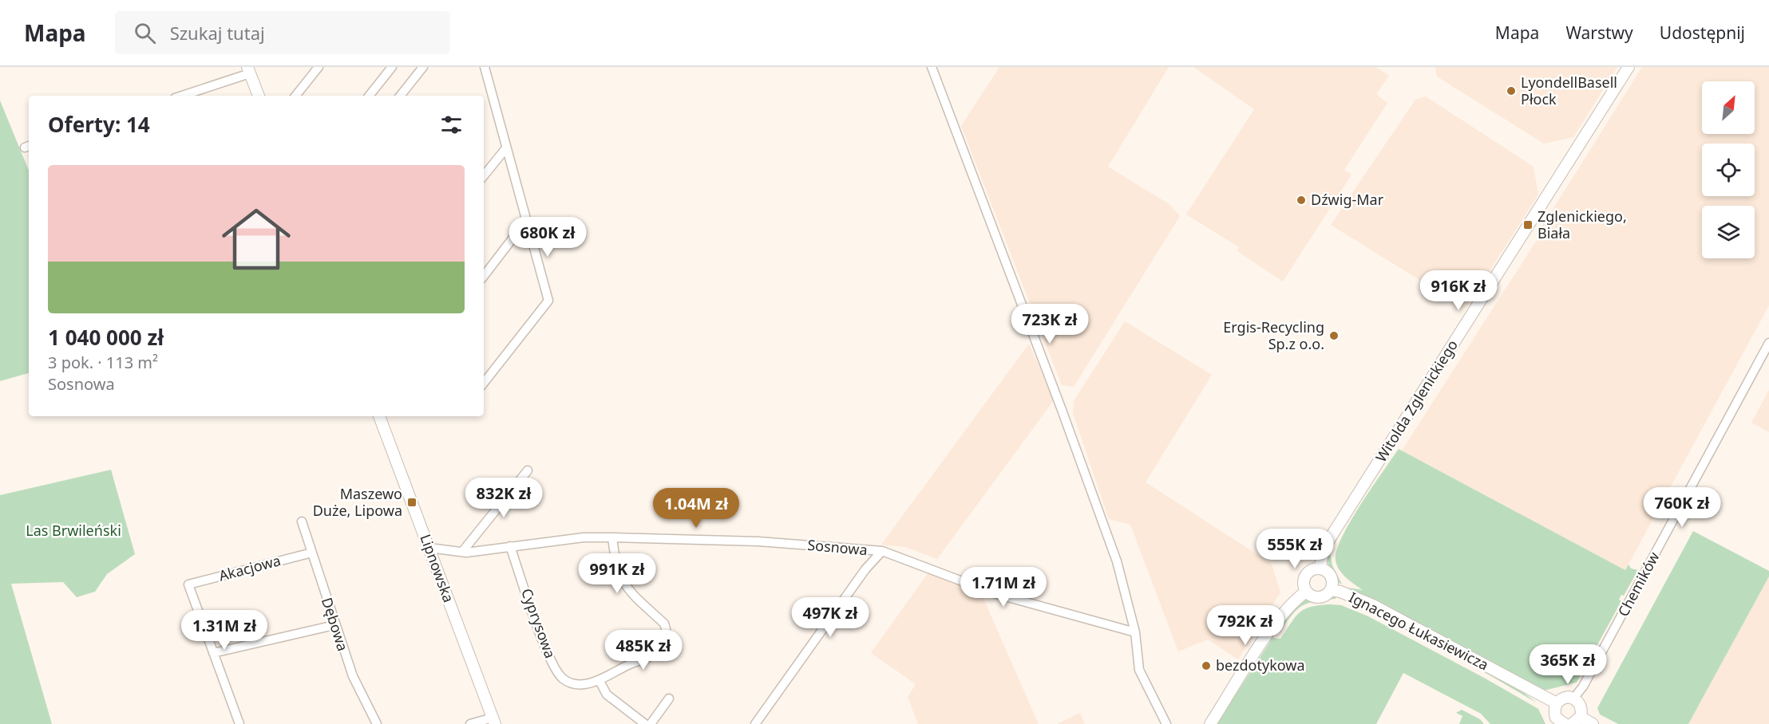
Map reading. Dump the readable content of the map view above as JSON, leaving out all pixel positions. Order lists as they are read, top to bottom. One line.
{"streets":{"main road":["Witolda Zglenickiego","Lipnowska","Ignacego Łukasiewicza"],"street":["Sosnowa","Akacjowa","Chemików","Cyprysowa","Dębowa"]},"crossings":[["Witolda Zglenickiego","Ignacego Łukasiewicza"],["Sosnowa","Lipnowska"],["Sosnowa","Cyprysowa"],["Akacjowa","Dębowa"]],"parks":["Las Brwileński"],"places":{"other":["LyondellBasell Płock","Dźwig-Mar","Ergis-Recycling Sp.z o.o.","bezdotykowa"],"transit":["Zglenickiego, Biała","Maszewo Duże, Lipowa"]},"north":"top right","page":{"header":"Mapa","search":"Szukaj tutaj","nav":["Mapa","Warstwy","Udostępnij"],"heading":"Oferty: 14","list":[{"name":"1 040 000 zł","note":"3 pok. · 113 m² · Sosnowa"}],"price":["680K zł","916K zł","723K zł","832K zł","760K zł","1.04M zł","555K zł","991K zł","1.71M zł","497K zł","792K zł","1.31M zł","485K zł","365K zł"]}}
